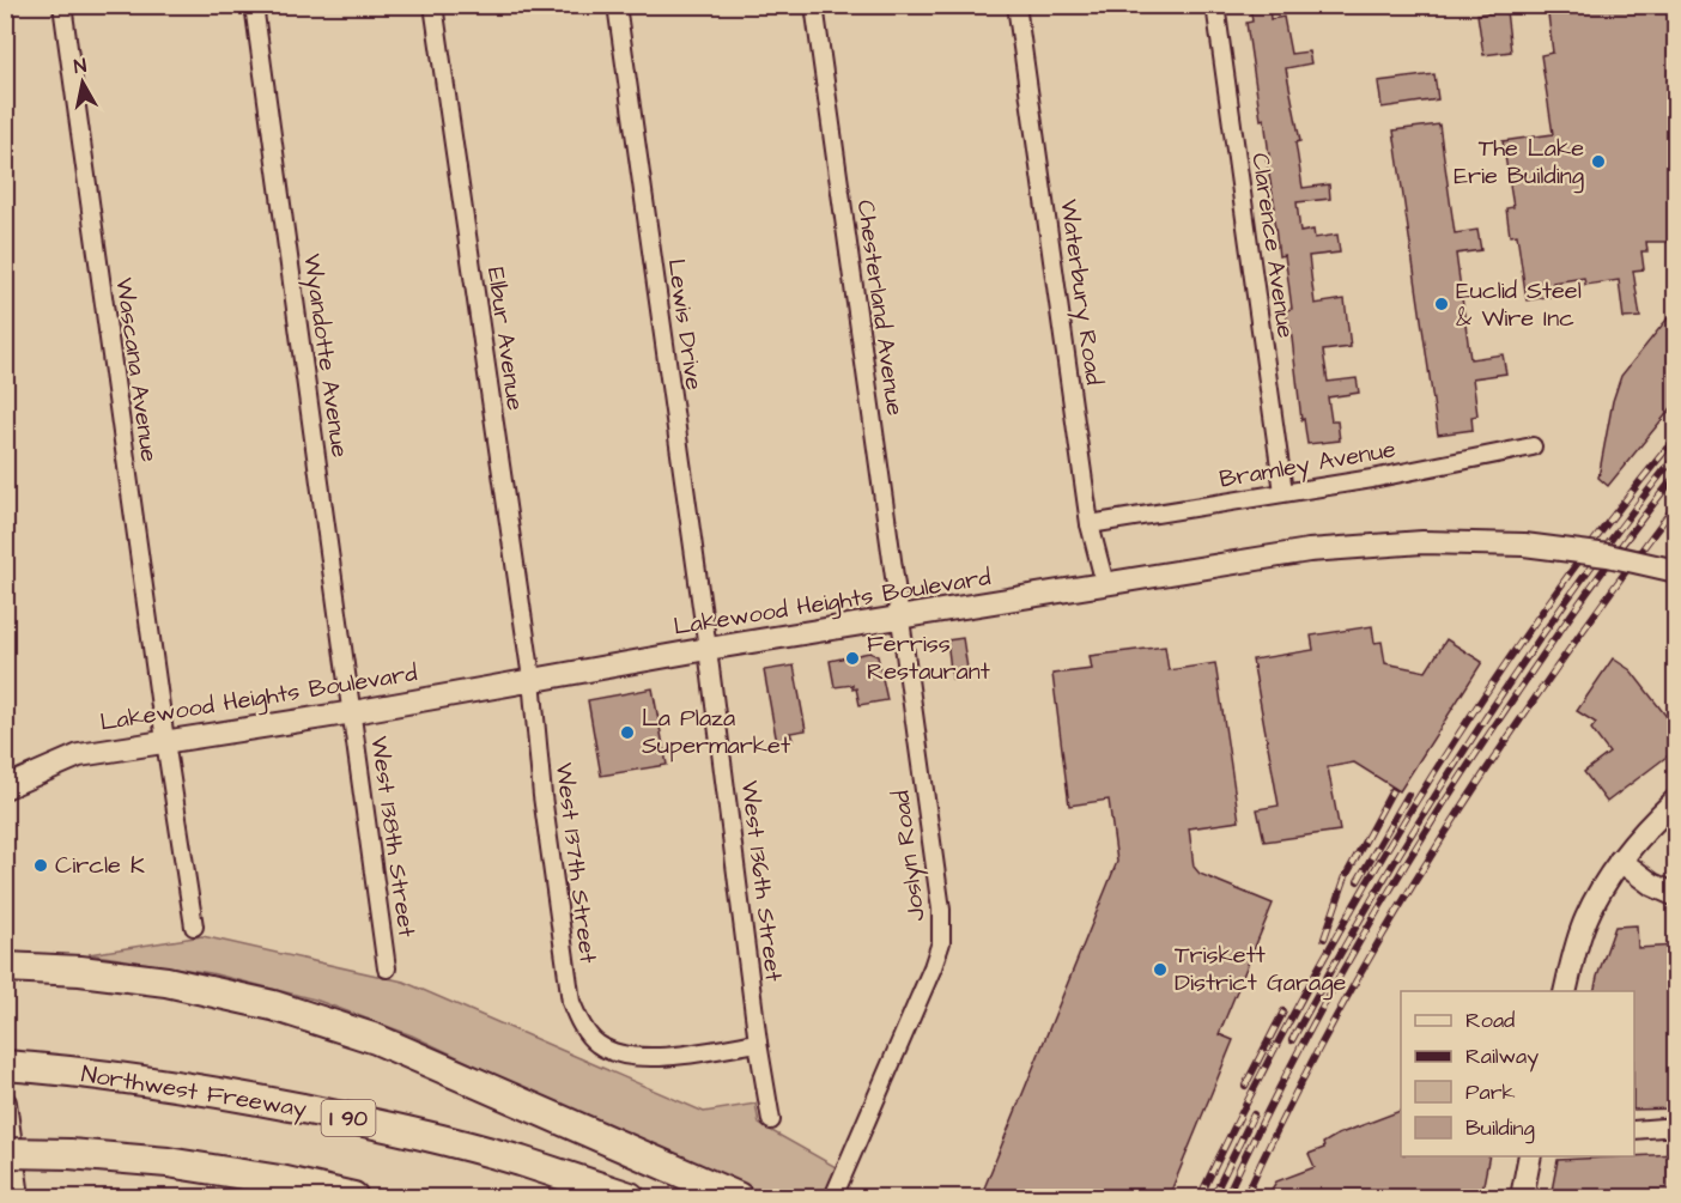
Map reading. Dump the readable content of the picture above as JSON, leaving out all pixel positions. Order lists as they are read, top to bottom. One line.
{"streets":{"highway":["Northwest Freeway","I 90"],"main road":["Lakewood Heights Boulevard"],"street":["Clarence Avenue","Waterbury Road","Chesterland Avenue","Lewis Drive","Elbur Avenue","Wyandotte Avenue","Wascana Avenue","Bramley Avenue","West 138th Street","Joslyn Road","West 137th Street","West 136th Street"]},"crossings":[["Clarence Avenue","Bramley Avenue"],["Waterbury Road","Bramley Avenue"],["Waterbury Road","Lakewood Heights Boulevard"],["Chesterland Avenue","Lakewood Heights Boulevard"],["Chesterland Avenue","Joslyn Road"],["Lewis Drive","Lakewood Heights Boulevard"],["Lewis Drive","West 136th Street"],["Elbur Avenue","Lakewood Heights Boulevard"],["Elbur Avenue","West 137th Street"],["Wyandotte Avenue","Lakewood Heights Boulevard"],["Wyandotte Avenue","West 138th Street"],["Wascana Avenue","Lakewood Heights Boulevard"],["Lakewood Heights Boulevard","West 138th Street"],["Lakewood Heights Boulevard","Joslyn Road"],["Lakewood Heights Boulevard","West 137th Street"],["Lakewood Heights Boulevard","West 136th Street"],["West 137th Street","West 136th Street"]],"places":["The Lake Erie Building","Euclid Steel & Wire Inc","Ferriss Restaurant","La Plaza Supermarket","Circle K","Triskett District Garage"],"legend":["Road","Railway","Park","Building"],"north":"top"}
